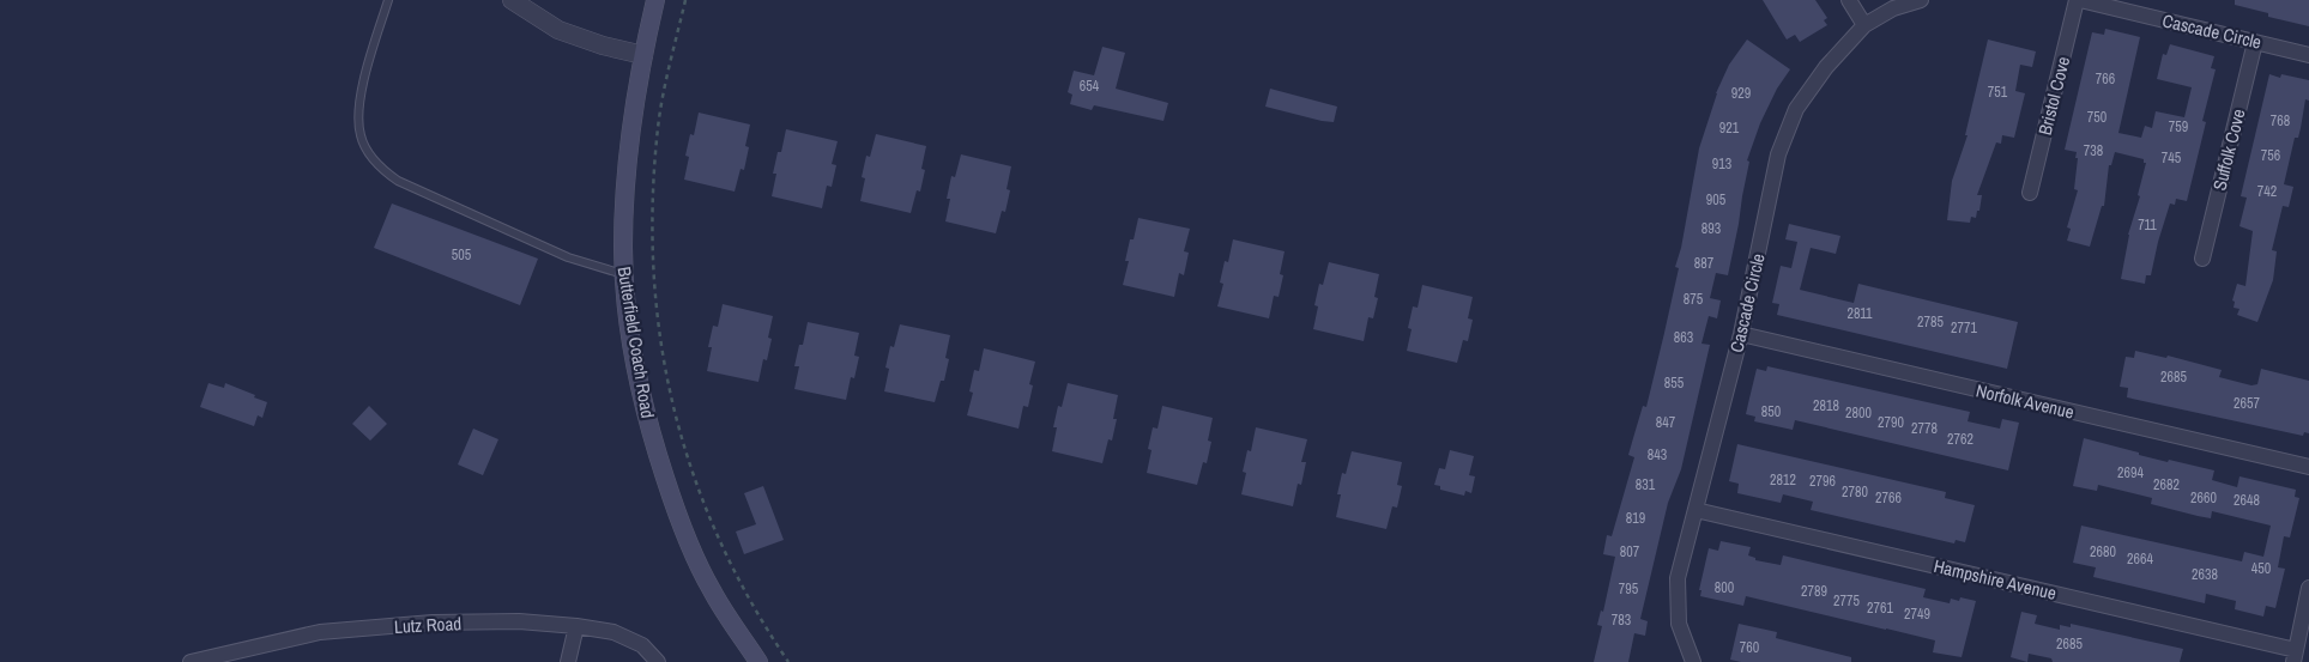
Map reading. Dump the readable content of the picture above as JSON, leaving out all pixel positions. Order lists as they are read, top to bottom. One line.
{"streets":{"main road":["Butterfield Coach Road"],"street":["Cascade Circle","Bristol Cove","Suffolk Cove","Norfolk Avenue","Hampshire Avenue","Lutz Road"]},"crossings":[["Cascade Circle","Bristol Cove"],["Cascade Circle","Suffolk Cove"],["Cascade Circle","Norfolk Avenue"],["Cascade Circle","Hampshire Avenue"]],"house_numbers":["766","654","751","929","750","768","759","921","738","756","745","913","742","905","711","893","505","887","875","2811","2785","2771","863","2685","855","2657","2818","850","2800","847","2790","2778","2762","843","2694","2812","2796","831","2682","2780","2766","2660","2648","819","807","2680","2664","450","2638","800","795","2789","2775","2761","2749","783","2685","760"]}
